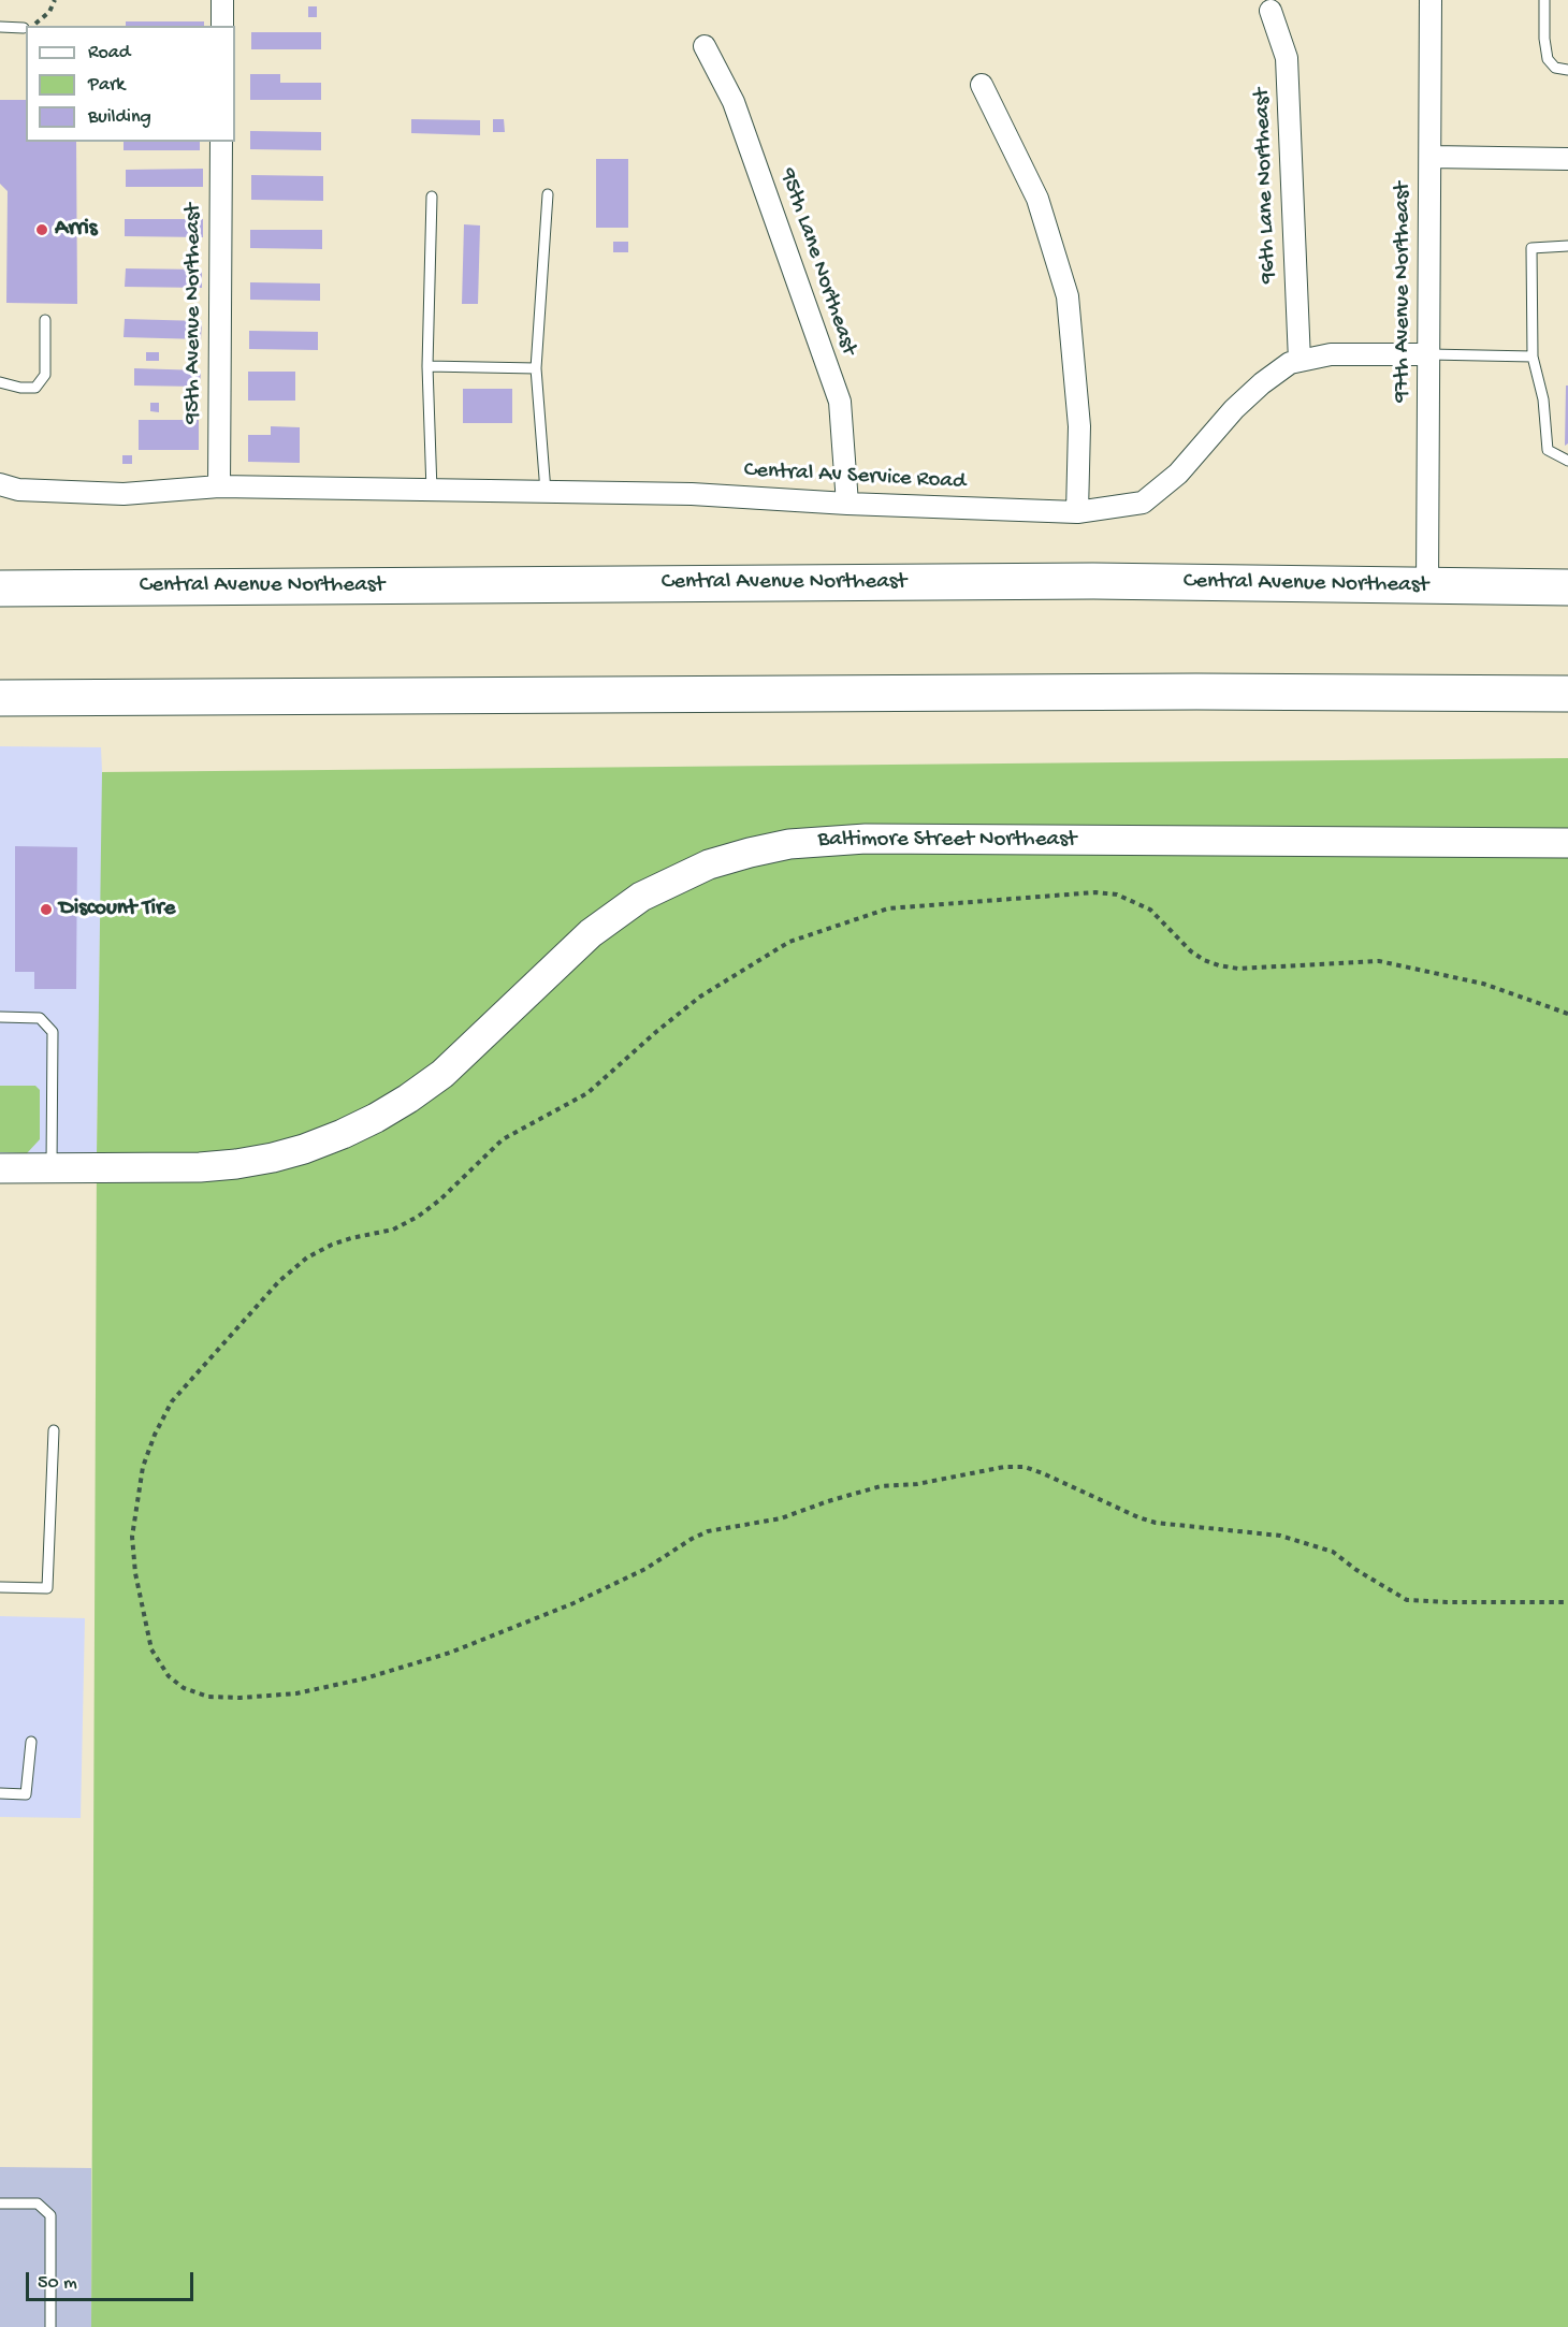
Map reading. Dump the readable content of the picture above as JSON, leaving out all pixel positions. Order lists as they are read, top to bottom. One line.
{"streets":{"highway":["Central Avenue Northeast"],"street":["96th Lane Northeast","95th Lane Northeast","97th Avenue Northeast","95th Avenue Northeast","Central Av Service Road","Baltimore Street Northeast"]},"crossings":[["96th Lane Northeast","Central Av Service Road"],["95th Lane Northeast","Central Av Service Road"],["97th Avenue Northeast","Central Av Service Road"],["97th Avenue Northeast","Central Avenue Northeast"],["95th Avenue Northeast","Central Av Service Road"]],"places":["Arris","Discount Tire"],"legend":["Road","Park","Building"],"scale_bar":"50 m"}
